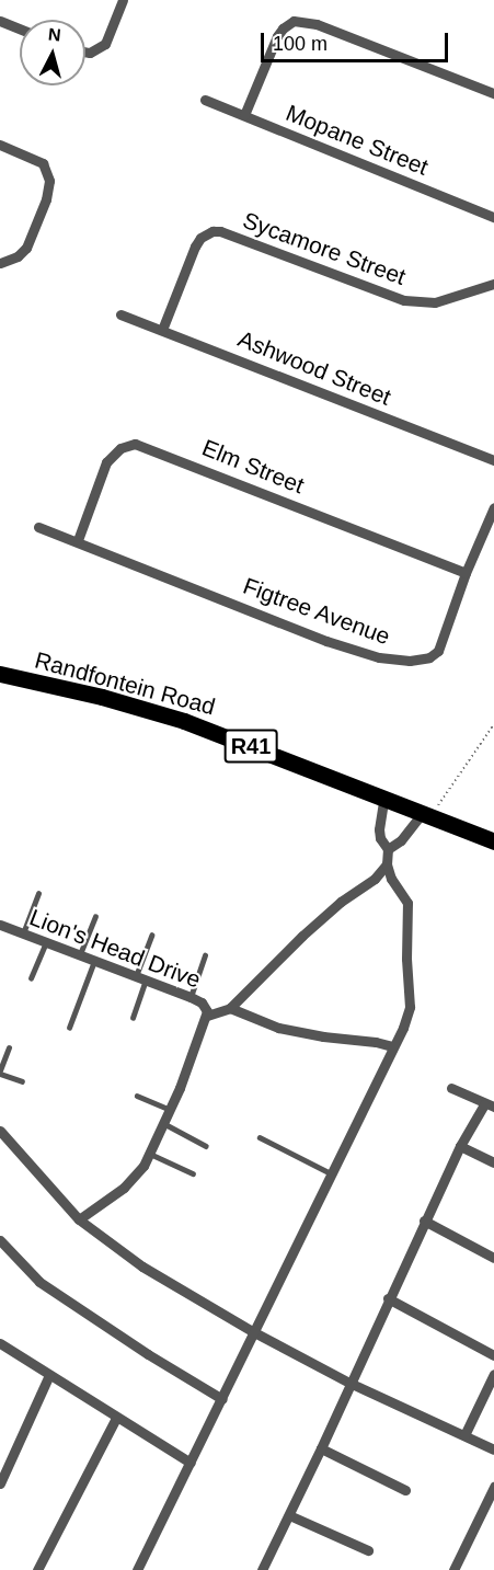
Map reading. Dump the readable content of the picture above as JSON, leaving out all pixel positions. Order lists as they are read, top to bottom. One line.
{"streets":{"main road":["Randfontein Road","R41"],"street":["Mopane Street","Sycamore Street","Ashwood Street","Elm Street","Figtree Avenue","Lion's Head Drive"]},"crossings":[["Sycamore Street","Ashwood Street"],["Elm Street","Figtree Avenue"]],"scale_bar":"100 m","north":"top"}
